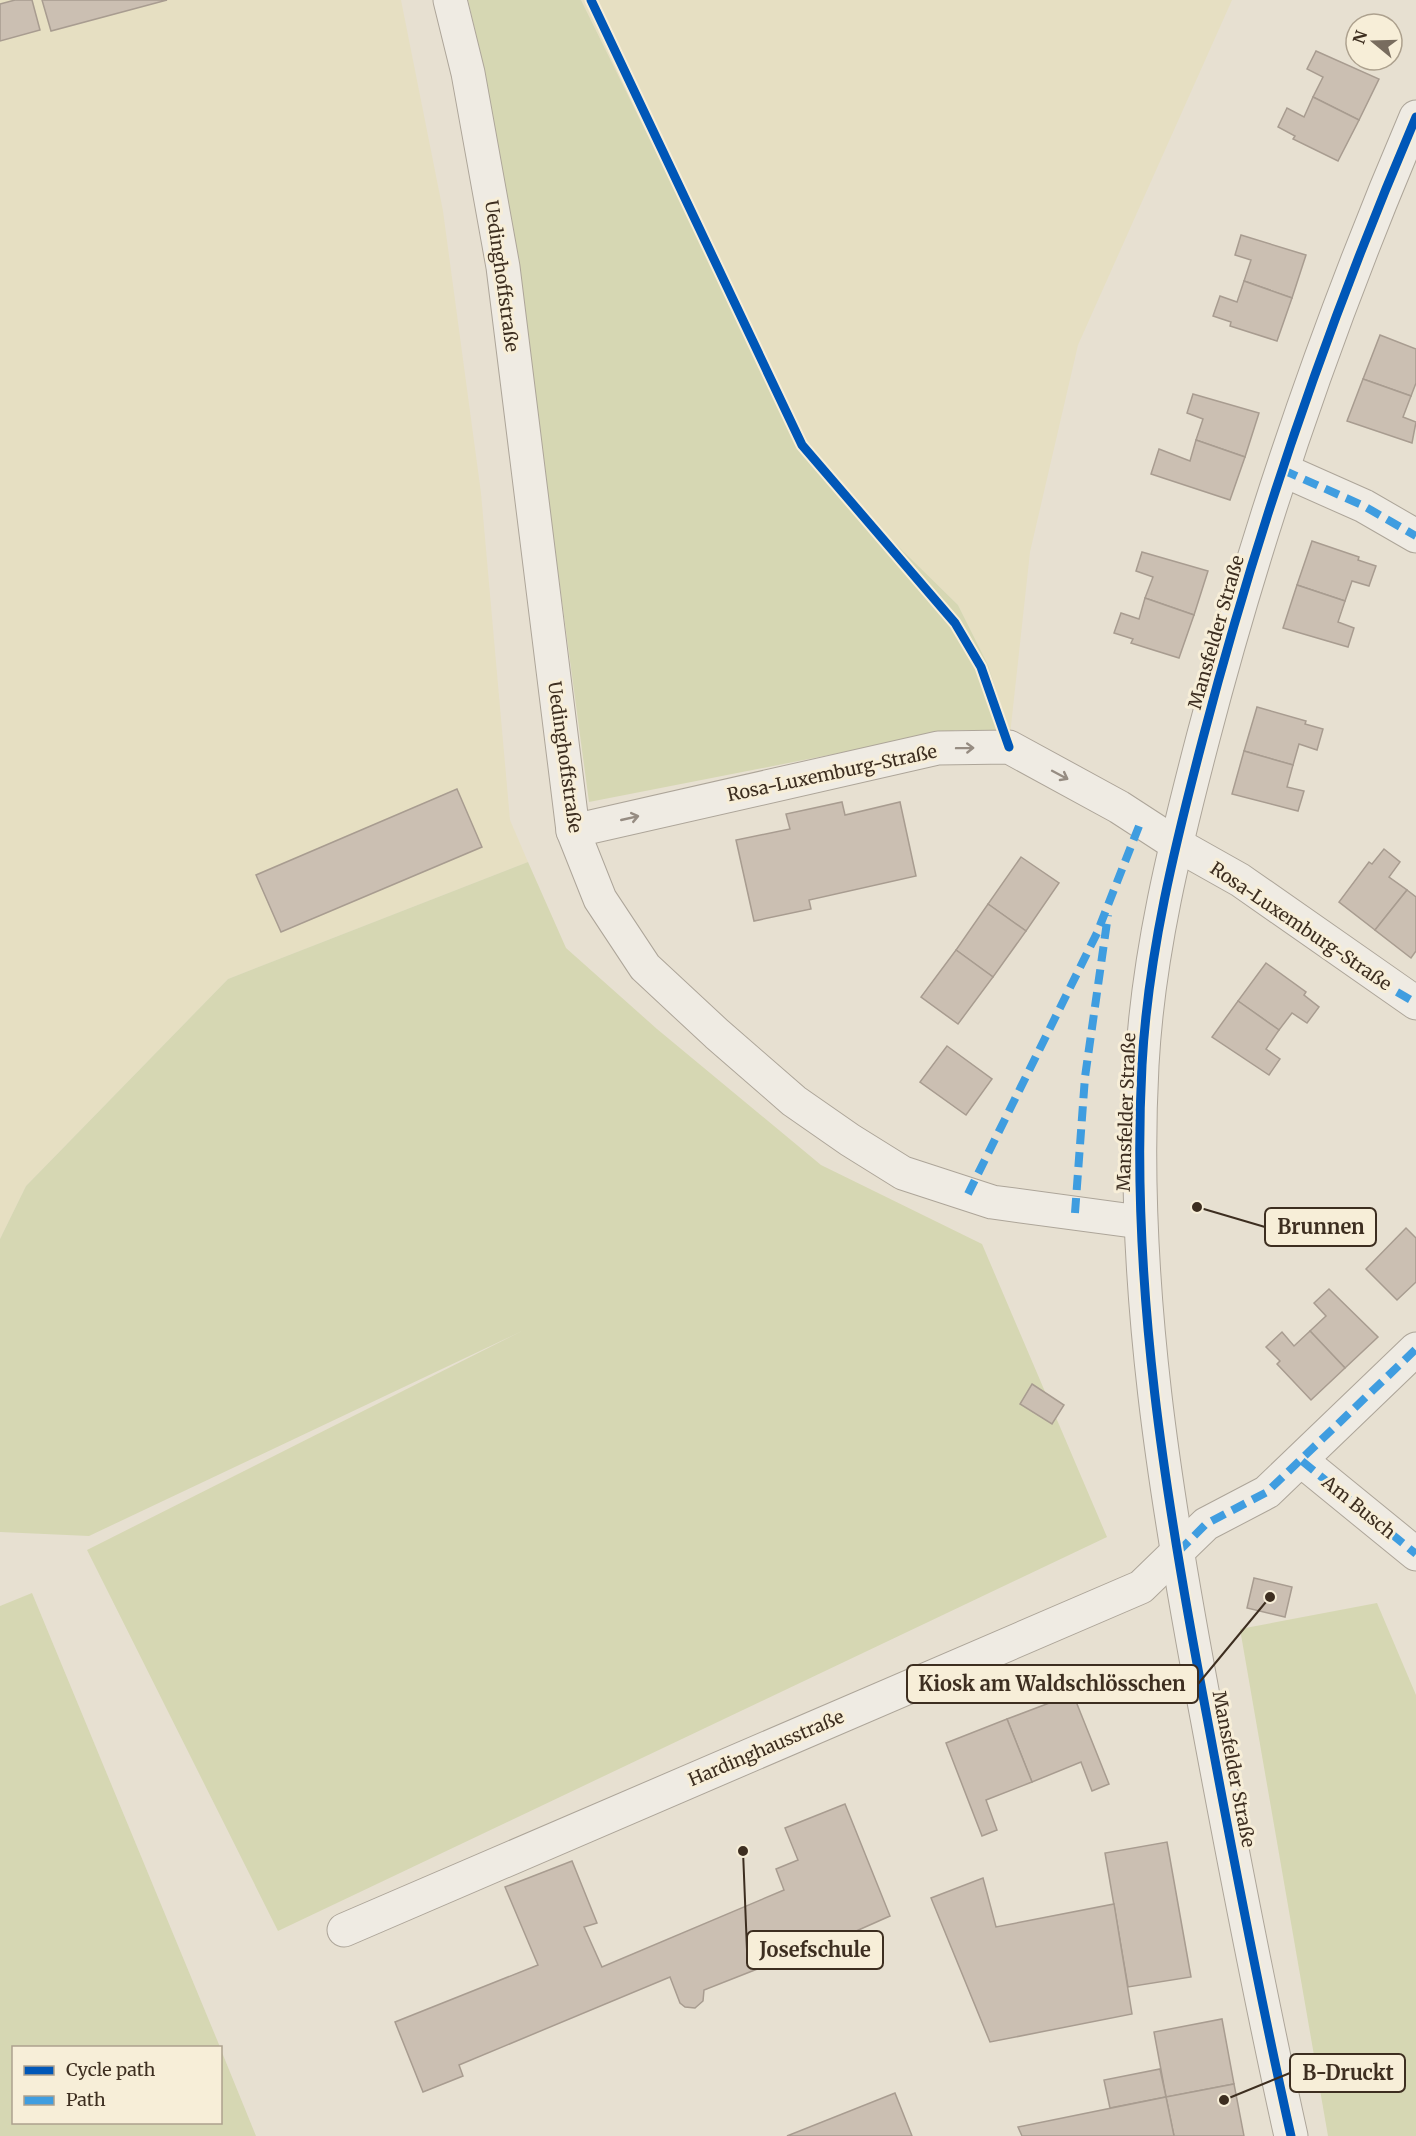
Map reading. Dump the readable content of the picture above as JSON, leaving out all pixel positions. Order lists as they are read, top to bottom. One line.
{"streets":{"street":["Uedinghoffstraße","Mansfelder Straße","Rosa-Luxemburg-Straße","Am Busch","Hardinghausstraße"]},"crossings":[["Uedinghoffstraße","Mansfelder Straße"],["Uedinghoffstraße","Rosa-Luxemburg-Straße"],["Mansfelder Straße","Rosa-Luxemburg-Straße"],["Mansfelder Straße","Hardinghausstraße"],["Am Busch","Hardinghausstraße"]],"one_way":["Rosa-Luxemburg-Straße"],"places":["Brunnen","Kiosk am Waldschlösschen","Josefschule","B-Druckt"],"legend":["Cycle path","Path"],"north":"left"}
